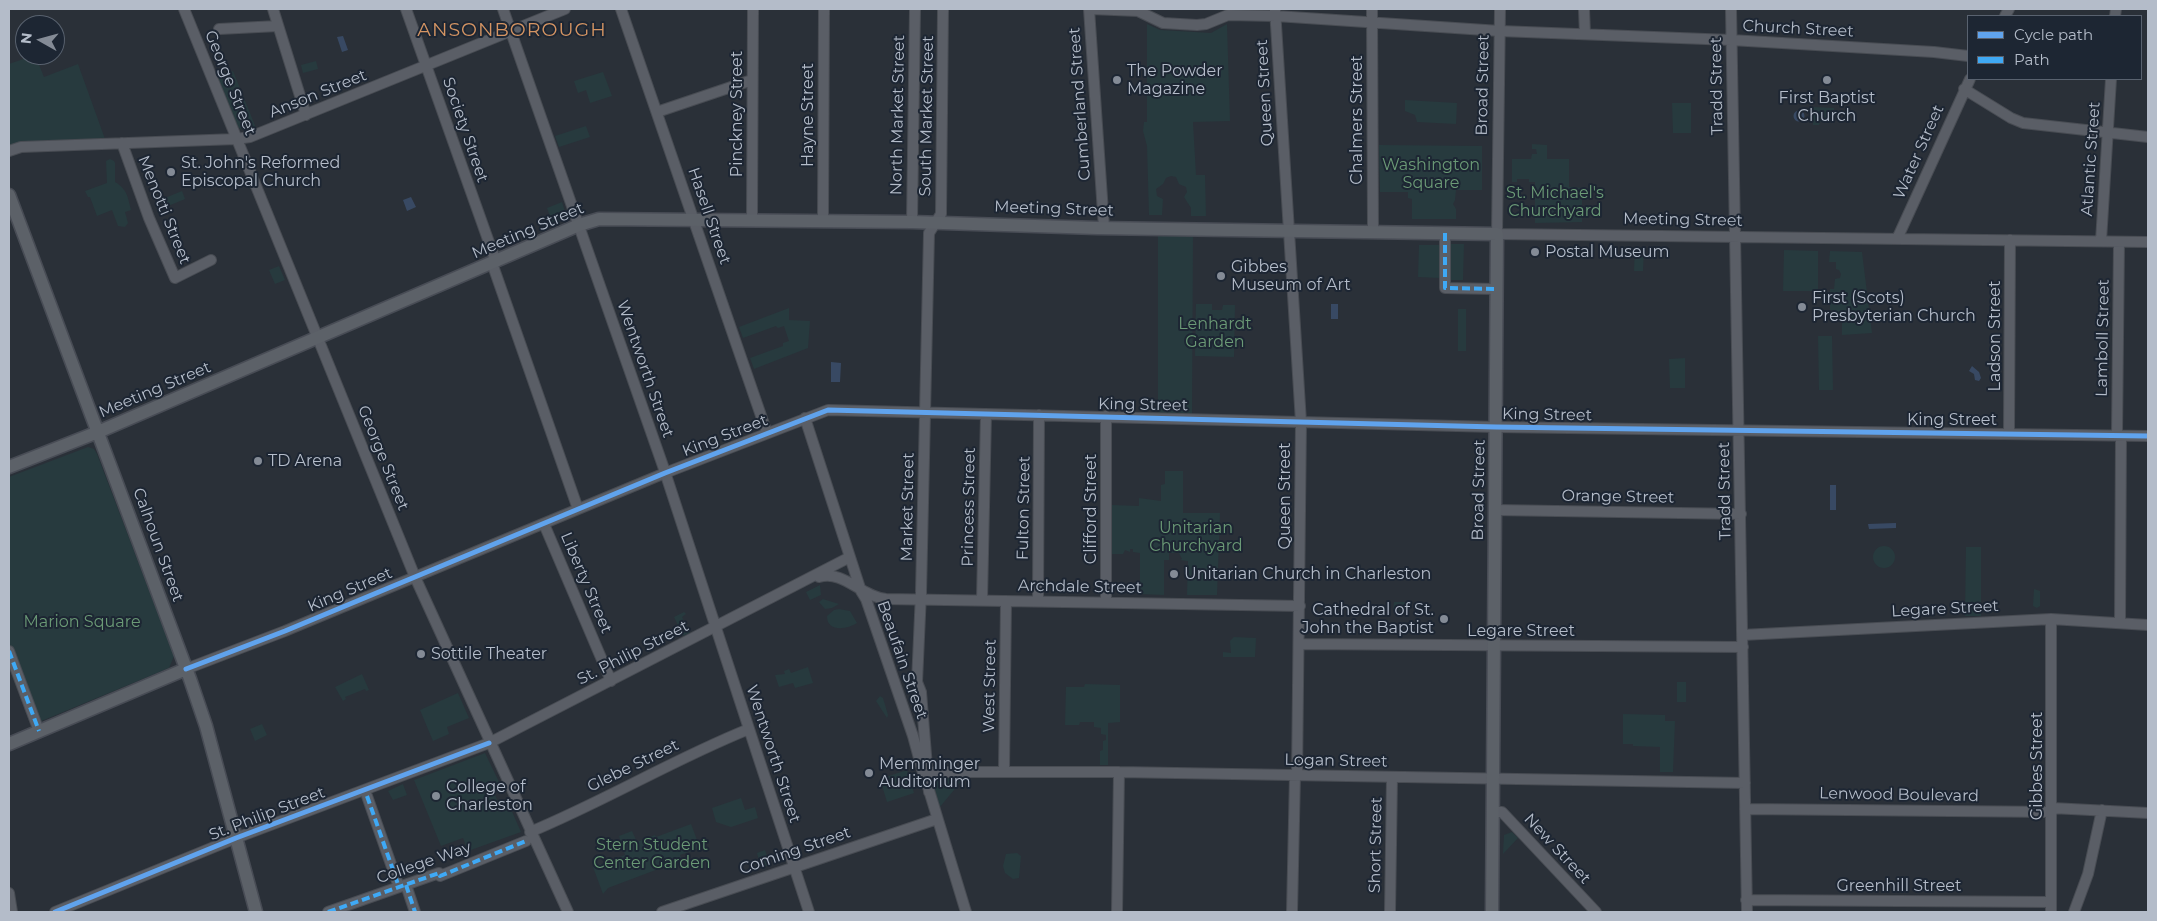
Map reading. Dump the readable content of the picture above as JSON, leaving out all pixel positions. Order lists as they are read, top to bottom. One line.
{"streets":{"main road":["Broad Street","Meeting Street","King Street","Calhoun Street"],"street":["Church Street","George Street","Tradd Street","Queen Street","Anson Street","Cumberland Street","Pinckney Street","Hayne Street","North Market Street","South Market Street","Chalmers Street","Society Street","Water Street","Atlantic Street","Menotti Street","Hasell Street","Ladson Street","Lamboll Street","Wentworth Street","Orange Street","Market Street","Princess Street","Fulton Street","Clifford Street","Liberty Street","Archdale Street","Legare Street","St. Philip Street","Beaufain Street","West Street","Logan Street","Glebe Street","Gibbes Street","Lenwood Boulevard","Short Street","New Street","Coming Street","College Way","Greenhill Street"]},"crossings":[["Church Street","Broad Street"],["Church Street","Tradd Street"],["Church Street","Queen Street"],["Church Street","Cumberland Street"],["Church Street","Chalmers Street"],["George Street","Anson Street"],["George Street","Meeting Street"],["George Street","King Street"],["George Street","St. Philip Street"],["George Street","Glebe Street"],["George Street","College Way"],["Broad Street","Meeting Street"],["Broad Street","King Street"],["Broad Street","Orange Street"],["Broad Street","Legare Street"],["Broad Street","Logan Street"],["Broad Street","New Street"],["Tradd Street","Meeting Street"],["Tradd Street","King Street"],["Tradd Street","Orange Street"],["Tradd Street","Legare Street"],["Tradd Street","Logan Street"],["Tradd Street","Lenwood Boulevard"],["Tradd Street","Greenhill Street"],["Queen Street","Meeting Street"],["Queen Street","King Street"],["Queen Street","Archdale Street"],["Queen Street","Legare Street"],["Queen Street","Logan Street"],["Anson Street","Society Street"],["Anson Street","Menotti Street"],["Anson Street","Wentworth Street"],["Cumberland Street","Meeting Street"],["Pinckney Street","Meeting Street"],["Hayne Street","Meeting Street"],["North Market Street","Meeting Street"],["South Market Street","Meeting Street"],["South Market Street","Market Street"],["Chalmers Street","Meeting Street"],["Society Street","Meeting Street"],["Society Street","King Street"],["Water Street","Meeting Street"],["Atlantic Street","Meeting Street"],["Meeting Street","Hasell Street"],["Meeting Street","Ladson Street"],["Meeting Street","Lamboll Street"],["Meeting Street","Wentworth Street"],["Meeting Street","Market Street"],["Meeting Street","Calhoun Street"],["Hasell Street","King Street"],["Ladson Street","King Street"],["Lamboll Street","King Street"],["Lamboll Street","Legare Street"],["Wentworth Street","King Street"],["Wentworth Street","St. Philip Street"],["Wentworth Street","Glebe Street"],["Wentworth Street","Coming Street"],["King Street","Market Street"],["King Street","Princess Street"],["King Street","Fulton Street"],["King Street","Clifford Street"],["King Street","Calhoun Street"],["King Street","Liberty Street"],["King Street","Beaufain Street"],["Market Street","Archdale Street"],["Market Street","Beaufain Street"],["Market Street","Logan Street"],["Princess Street","Archdale Street"],["Fulton Street","Archdale Street"],["Clifford Street","Archdale Street"],["Calhoun Street","St. Philip Street"],["Liberty Street","St. Philip Street"],["Archdale Street","St. Philip Street"],["Archdale Street","Beaufain Street"],["Archdale Street","West Street"],["Legare Street","Gibbes Street"],["St. Philip Street","Beaufain Street"],["Beaufain Street","Coming Street"],["West Street","Logan Street"],["Logan Street","Short Street"],["Glebe Street","College Way"],["Gibbes Street","Lenwood Boulevard"],["Gibbes Street","Greenhill Street"]],"districts":["ANSONBOROUGH"],"parks":["Washington Square","St. Michael's Churchyard","Lenhardt Garden","Unitarian Churchyard","Marion Square","Stern Student Center Garden"],"places":["The Powder Magazine","First Baptist Church","St. John's Reformed Episcopal Church","Postal Museum","Gibbes Museum of Art","First (Scots) Presbyterian Church","TD Arena","Unitarian Church in Charleston","Cathedral of St. John the Baptist","Sottile Theater","Memminger Auditorium","College of Charleston"],"legend":["Cycle path","Path"],"north":"left"}
